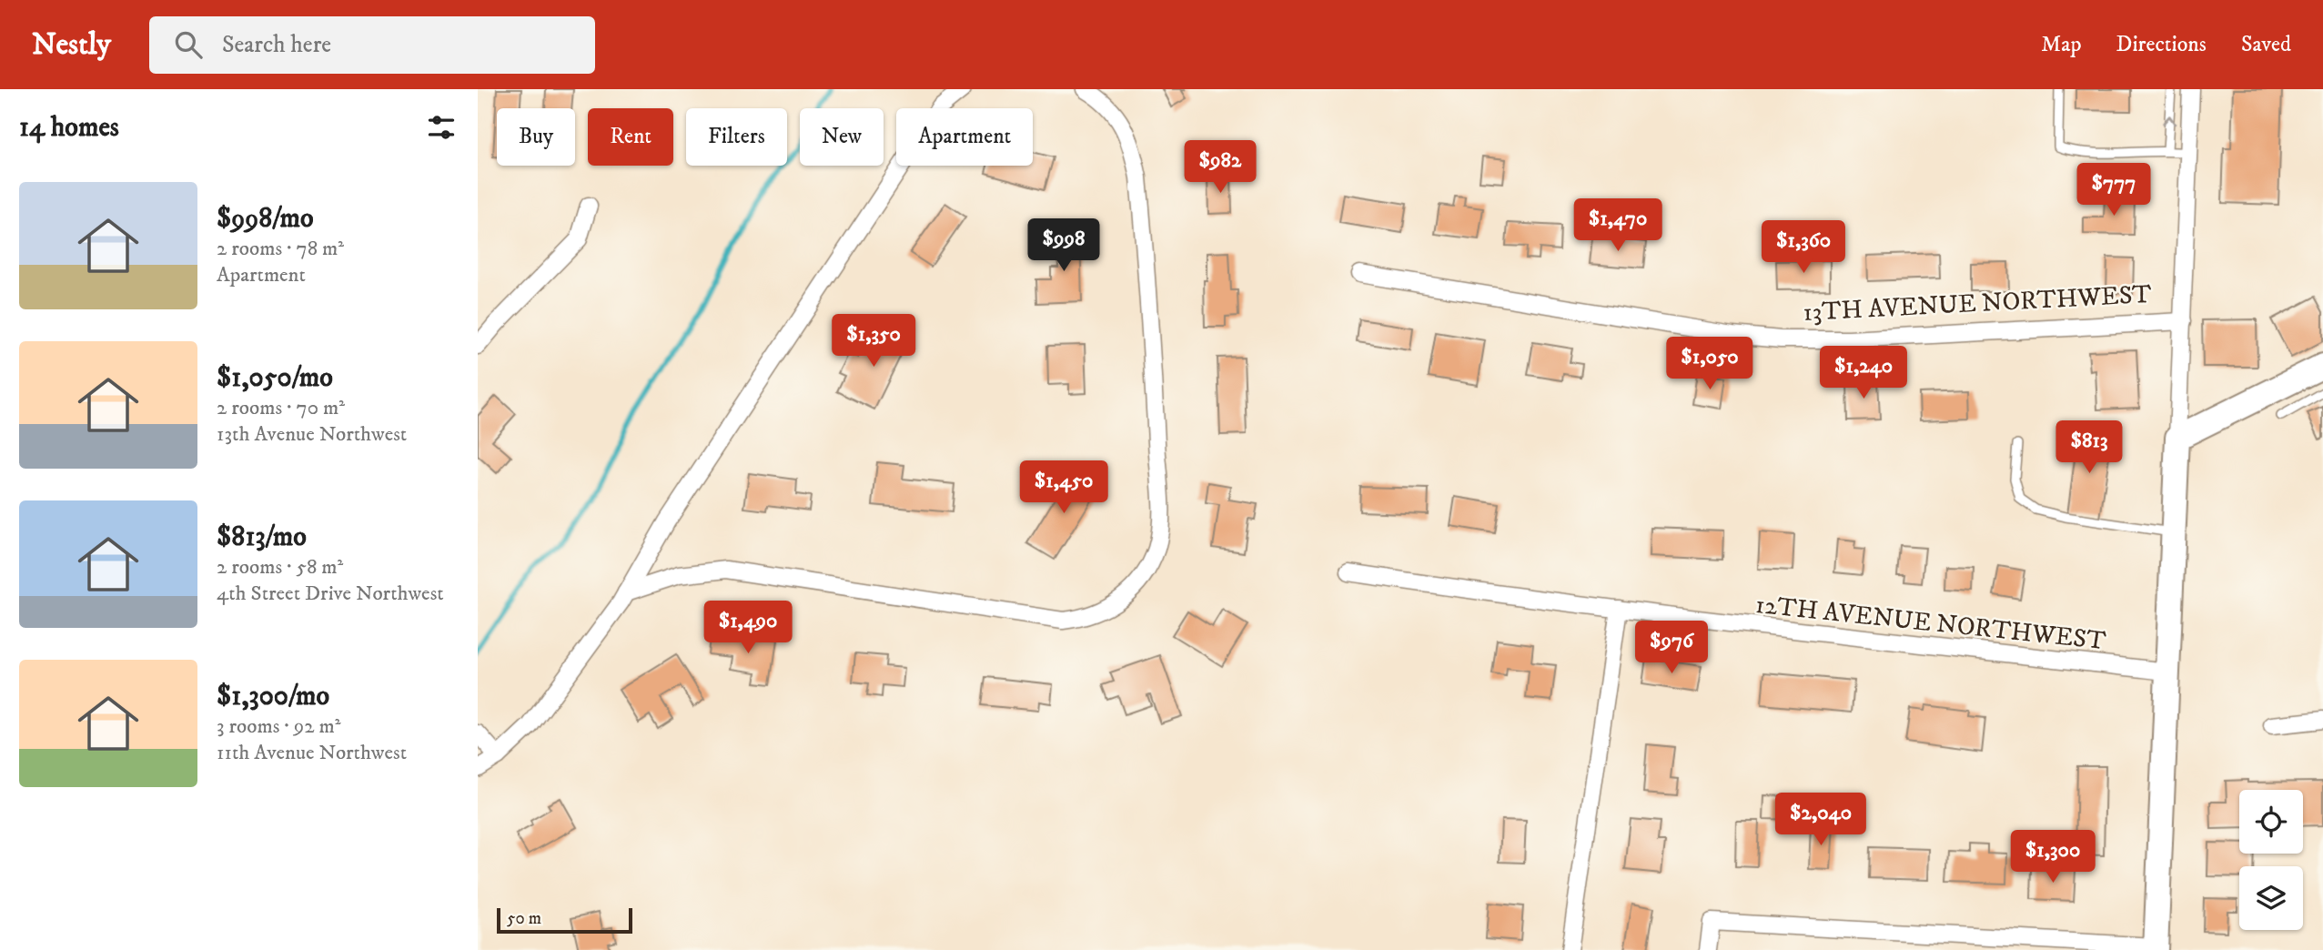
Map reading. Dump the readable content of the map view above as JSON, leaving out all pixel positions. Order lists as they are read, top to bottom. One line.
{"streets":{"street":["13TH AVENUE NORTHWEST","12TH AVENUE NORTHWEST"]},"scale_bar":"50 m","page":{"header":"Nestly","search":"Search here","nav":["Map","Directions","Saved"],"heading":"14 homes","chip":["Buy","Rent","Filters","New","Apartment"],"price":["$982","$777","$1,470","$998","$1,360","$1,350","$1,050","$1,240","$813","$1,450","$1,490","$976","$2,040","$1,300"],"list":[{"name":"$998/mo","note":"2 rooms · 78 m² · Apartment"},{"name":"$1,050/mo","note":"2 rooms · 70 m² · 13th Avenue Northwest"},{"name":"$813/mo","note":"2 rooms · 58 m² · 4th Street Drive Northwest"},{"name":"$1,300/mo","note":"3 rooms · 92 m² · 11th Avenue Northwest"}],"scale":"50 m"}}
